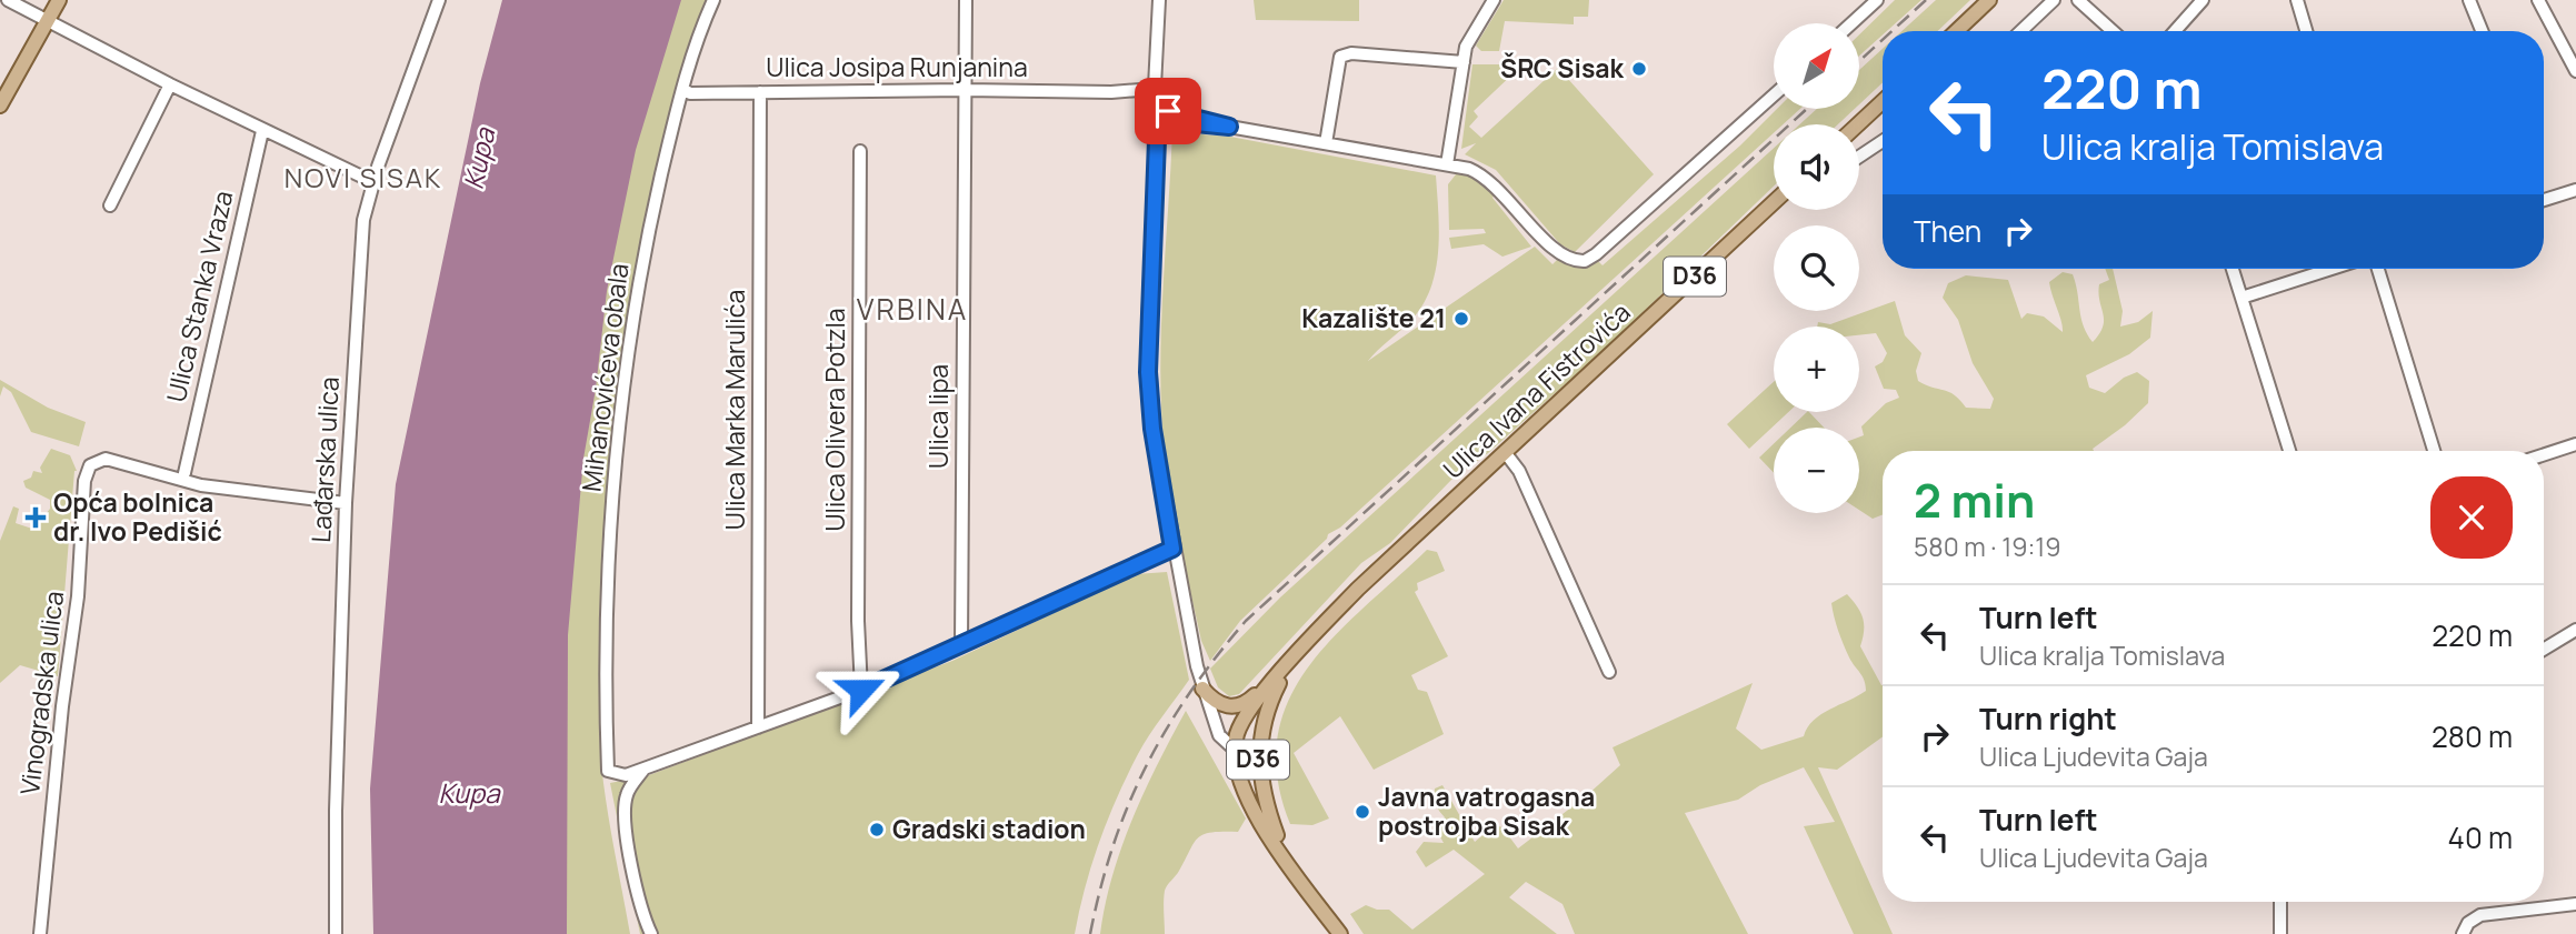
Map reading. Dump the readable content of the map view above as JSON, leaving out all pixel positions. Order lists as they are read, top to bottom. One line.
{"streets":{"main road":["D36","Ulica Ivana Fistrovića"],"street":["Ulica Josipa Runjanina","Ulica Stanka Vraza","Mihanovićeva obala","Ulica Marka Marulića","Ulica lipa","Ulica Olivera Potzla","Lađarska ulica","Vinogradska ulica"]},"crossings":[["Ulica Josipa Runjanina","Mihanovićeva obala"],["Ulica Josipa Runjanina","Ulica Marka Marulića"],["Ulica Josipa Runjanina","Ulica lipa"],["D36","Ulica Ivana Fistrovića"],["Lađarska ulica","Vinogradska ulica"]],"districts":["NOVI SISAK","VRBINA"],"water":["Kupa"],"places":{"other":["ŠRC Sisak","Kazalište 21","Javna vatrogasna postrojba Sisak","Gradski stadion"],"health":["Opća bolnica dr. Ivo Pedišić"]},"north":"top right","page":{"map_buttons":["+","−"],"turn":["220 m","Ulica kralja Tomislava"],"then":"Then","heading":["2 min","580 m · 19:19"],"list":[{"name":"Turn left","note":"Ulica kralja Tomislava","value":"220 m"},{"name":"Turn right","note":"Ulica Ljudevita Gaja","value":"280 m"},{"name":"Turn left","note":"Ulica Ljudevita Gaja","value":"40 m"}]}}
